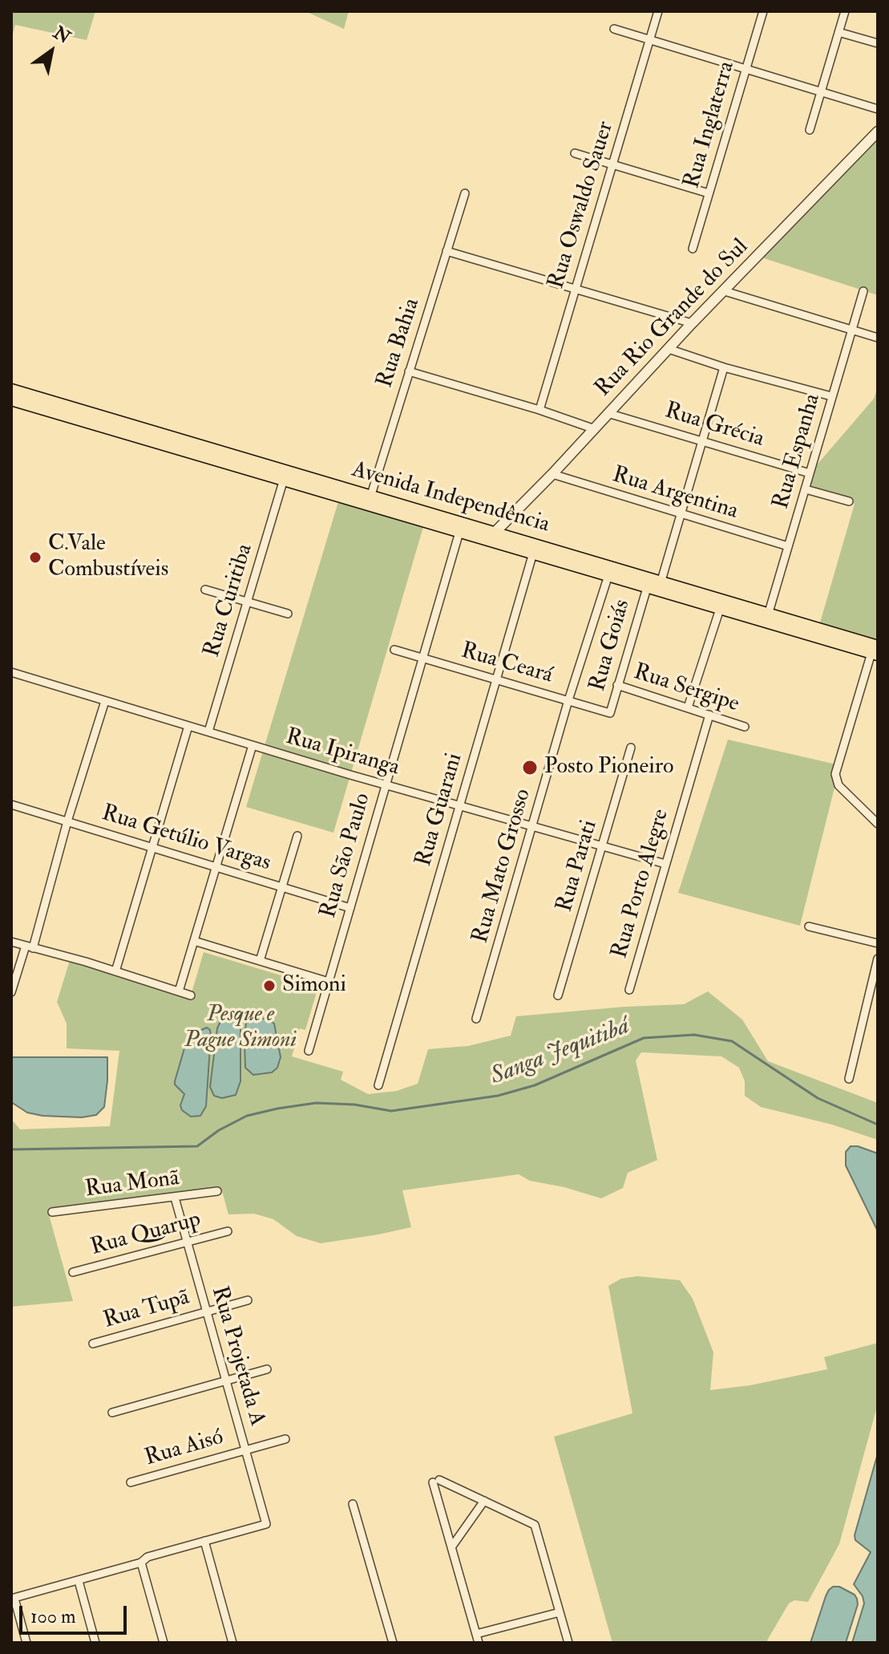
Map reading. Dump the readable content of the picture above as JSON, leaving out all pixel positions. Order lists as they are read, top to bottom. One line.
{"streets":{"main road":["Avenida Independência"],"street":["Rua Inglaterra","Rua Oswaldo Sauer","Rua Rio Grande do Sul","Rua Bahia","Rua Grécia","Rua Espanha","Rua Argentina","Rua Curitiba","Rua Goiás","Rua Ceará","Rua Sergipe","Rua Ipiranga","Rua Guarani","Rua Getúlio Vargas","Rua São Paulo","Rua Mato Grosso","Rua Parati","Rua Porto Alegre","Rua Monã","Rua Quarup","Rua Tupã","Rua Projetada A","Rua Aisó"]},"crossings":[["Rua Rio Grande do Sul","Rua Grécia"],["Rua Rio Grande do Sul","Rua Argentina"],["Rua Rio Grande do Sul","Avenida Independência"],["Rua Bahia","Avenida Independência"],["Rua Grécia","Rua Espanha"],["Rua Grécia","Rua Goiás"],["Rua Espanha","Rua Argentina"],["Rua Espanha","Avenida Independência"],["Rua Argentina","Rua Goiás"],["Avenida Independência","Rua Curitiba"],["Avenida Independência","Rua Goiás"],["Avenida Independência","Rua Guarani"],["Avenida Independência","Rua São Paulo"],["Avenida Independência","Rua Mato Grosso"],["Rua Curitiba","Rua Ipiranga"],["Rua Goiás","Rua Ceará"],["Rua Goiás","Rua Sergipe"],["Rua Ceará","Rua Guarani"],["Rua Ceará","Rua São Paulo"],["Rua Ceará","Rua Mato Grosso"],["Rua Sergipe","Rua Porto Alegre"],["Rua Ipiranga","Rua Guarani"],["Rua Ipiranga","Rua São Paulo"],["Rua Ipiranga","Rua Mato Grosso"],["Rua Ipiranga","Rua Parati"],["Rua Ipiranga","Rua Porto Alegre"],["Rua Getúlio Vargas","Rua São Paulo"],["Rua Monã","Rua Projetada A"],["Rua Quarup","Rua Projetada A"],["Rua Tupã","Rua Projetada A"],["Rua Projetada A","Rua Aisó"]],"water":["Sanga Jequitibá"],"parks":["Pesque e Pague Simoni"],"places":["C.Vale Combustíveis","Posto Pioneiro","Simoni"],"scale_bar":"100 m","north":"top right"}
